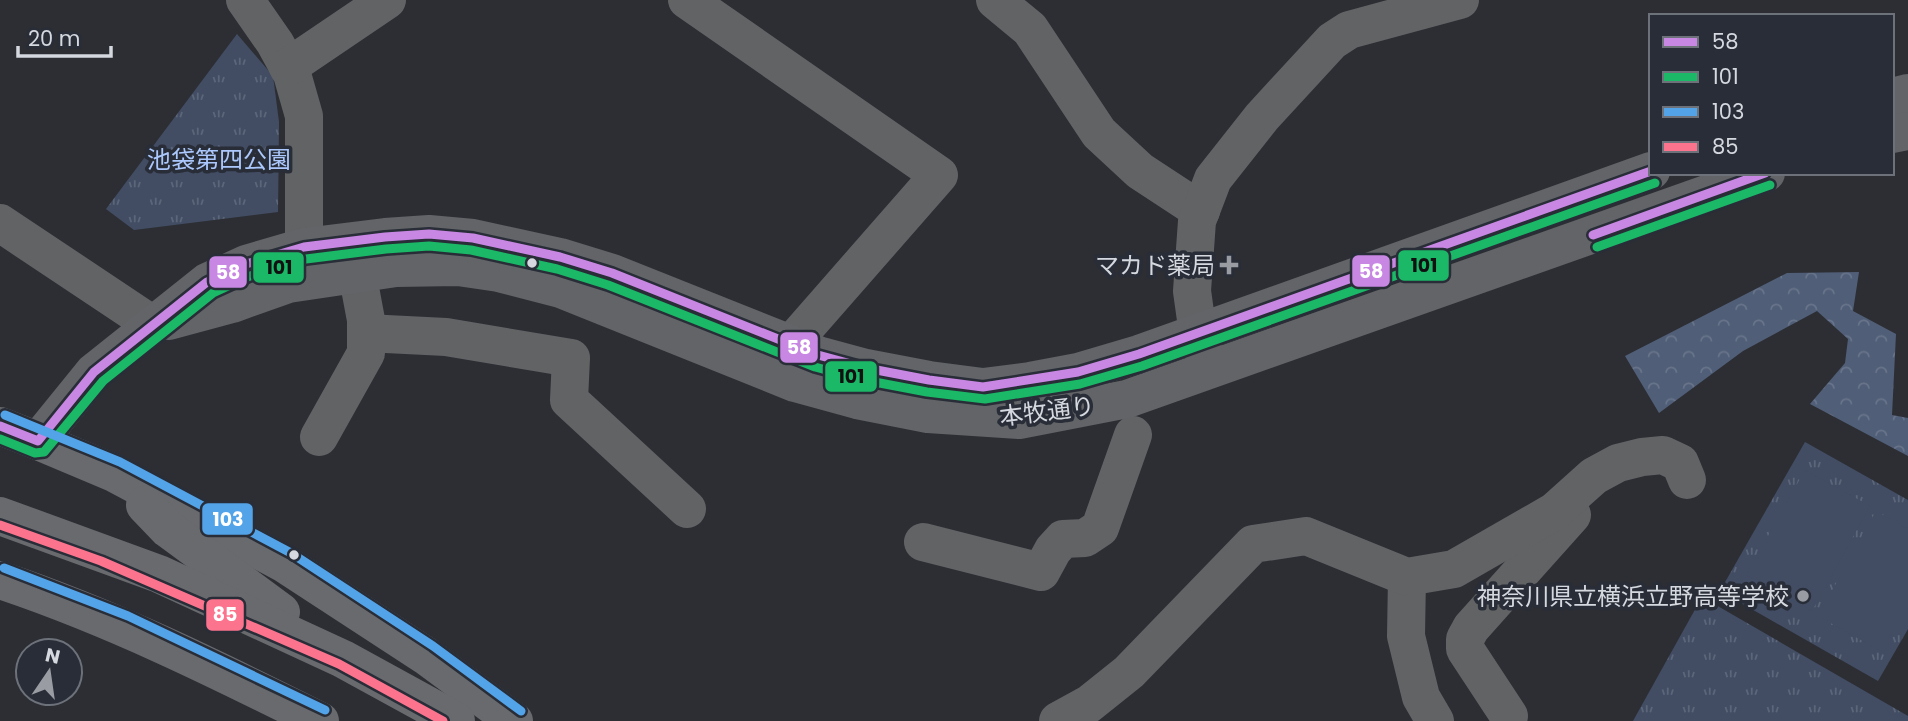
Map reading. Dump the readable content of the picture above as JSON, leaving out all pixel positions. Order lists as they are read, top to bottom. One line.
{"streets":{"main road":["本牧通り"]},"parks":["池袋第四公園"],"places":{"health":["マカド薬局"],"other":["神奈川県立横浜立野高等学校"]},"lines":["transit line 58","transit line 101","transit line 103","transit line 85"],"legend":["58","101","103","85"],"scale_bar":"20 m","north":"top"}
